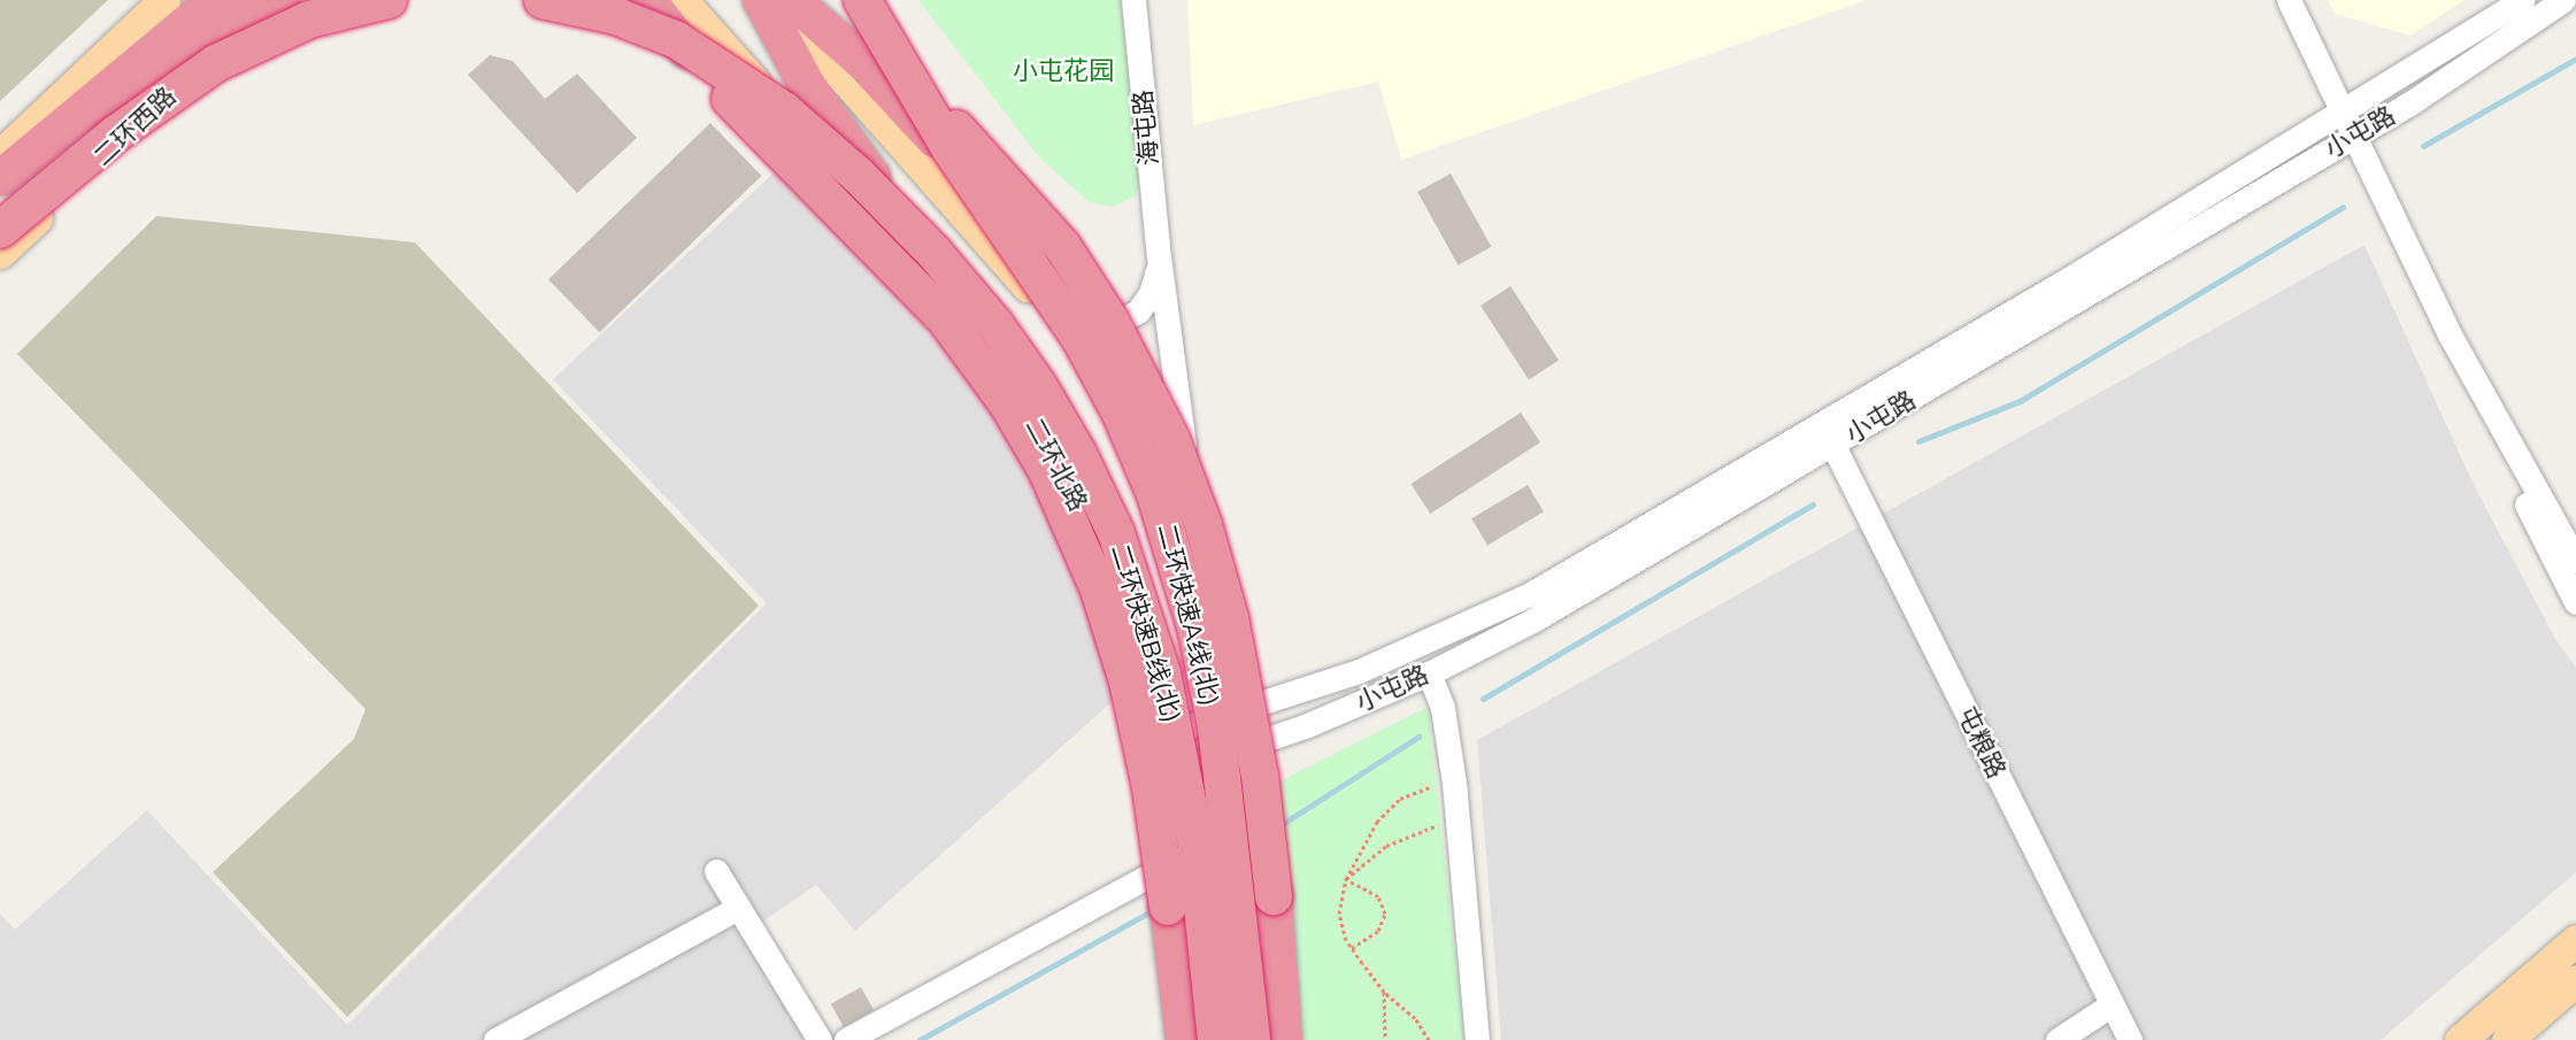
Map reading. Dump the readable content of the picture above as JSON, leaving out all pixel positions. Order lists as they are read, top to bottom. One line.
{"streets":{"highway":["二环快速A线(北)","二环快速B线(北)"],"main road":["二环西路","二环北路"],"street":["海屯路","小屯路","屯粮路"]},"crossings":[["海屯路","小屯路"],["小屯路","二环北路"],["小屯路","屯粮路"]],"parks":["小屯花园"]}
